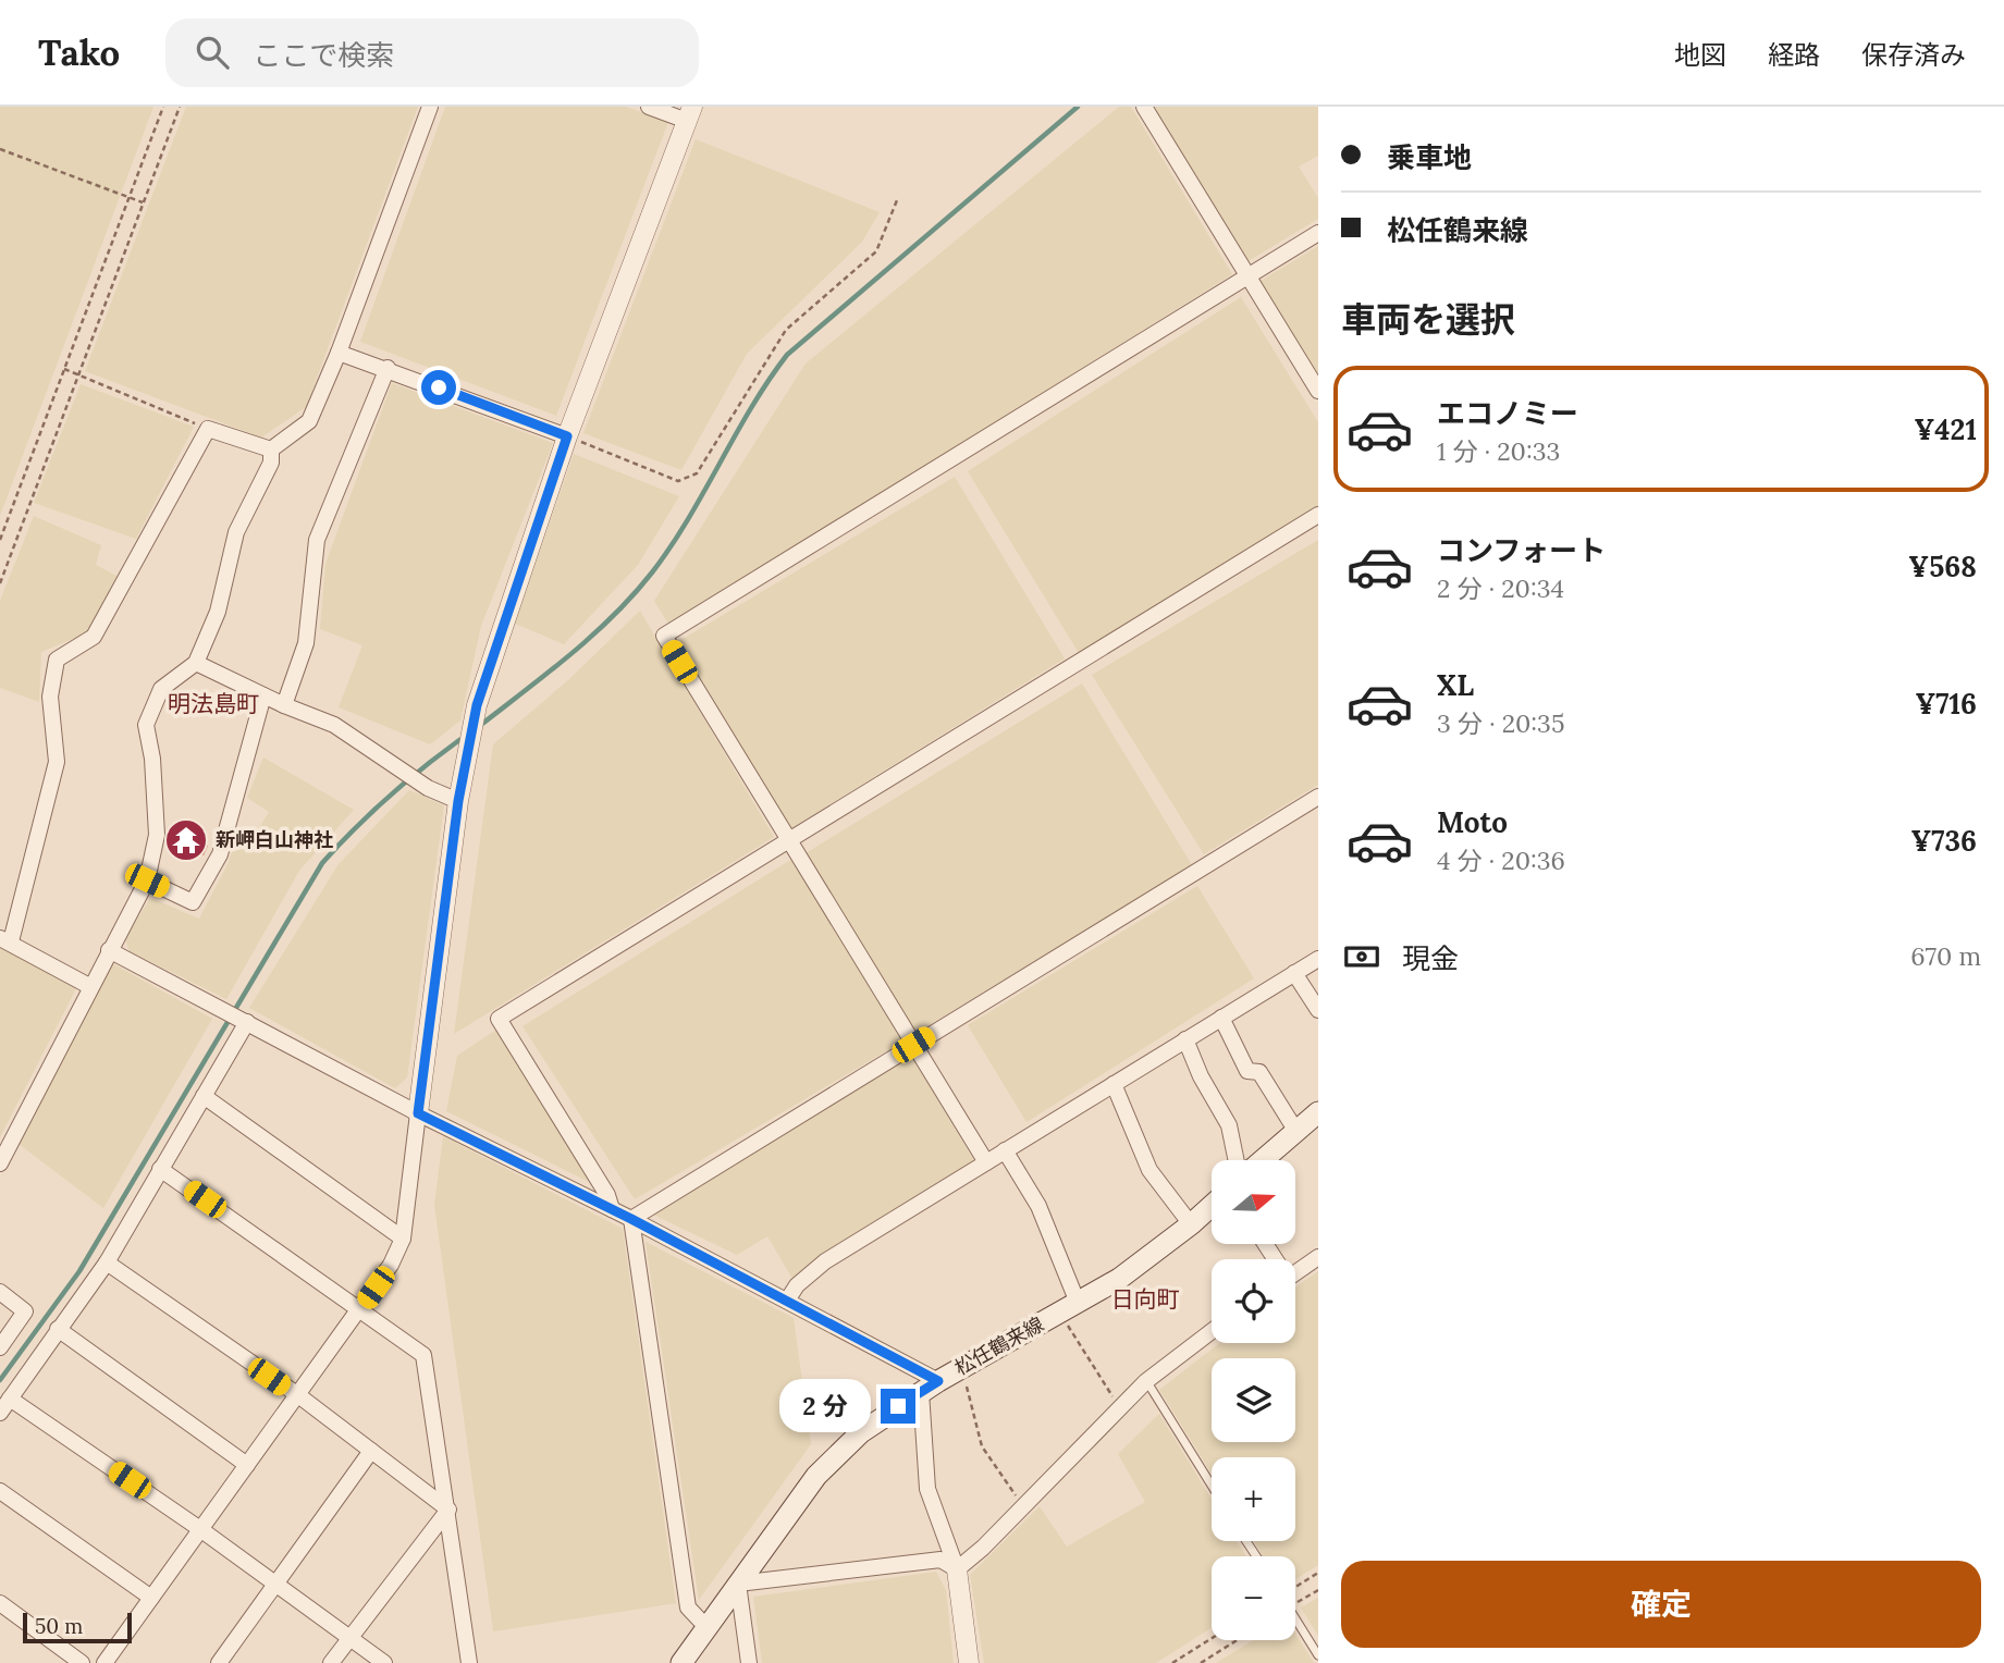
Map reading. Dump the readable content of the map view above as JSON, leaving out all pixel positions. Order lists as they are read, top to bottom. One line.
{"streets":{"main road":["松任鶴来線"]},"districts":["明法島町","日向町"],"places":{"temple":["新岬白山神社"]},"scale_bar":"50 m","north":"right","page":{"header":"Tako","search":"ここで検索","nav":["地図","経路","保存済み"],"banner":["乗車地","松任鶴来線"],"heading":"車両を選択","list":[{"name":"エコノミー","note":"1 分 · 20:33","value":"¥421"},{"name":"コンフォート","note":"2 分 · 20:34","value":"¥568"},{"name":"XL","note":"3 分 · 20:35","value":"¥716"},{"name":"Moto","note":"4 分 · 20:36","value":"¥736"}],"pay":["現金","670 m"],"map_buttons":["+","−"],"bubble":"2 分","buttons":"確定","scale":"50 m"}}
